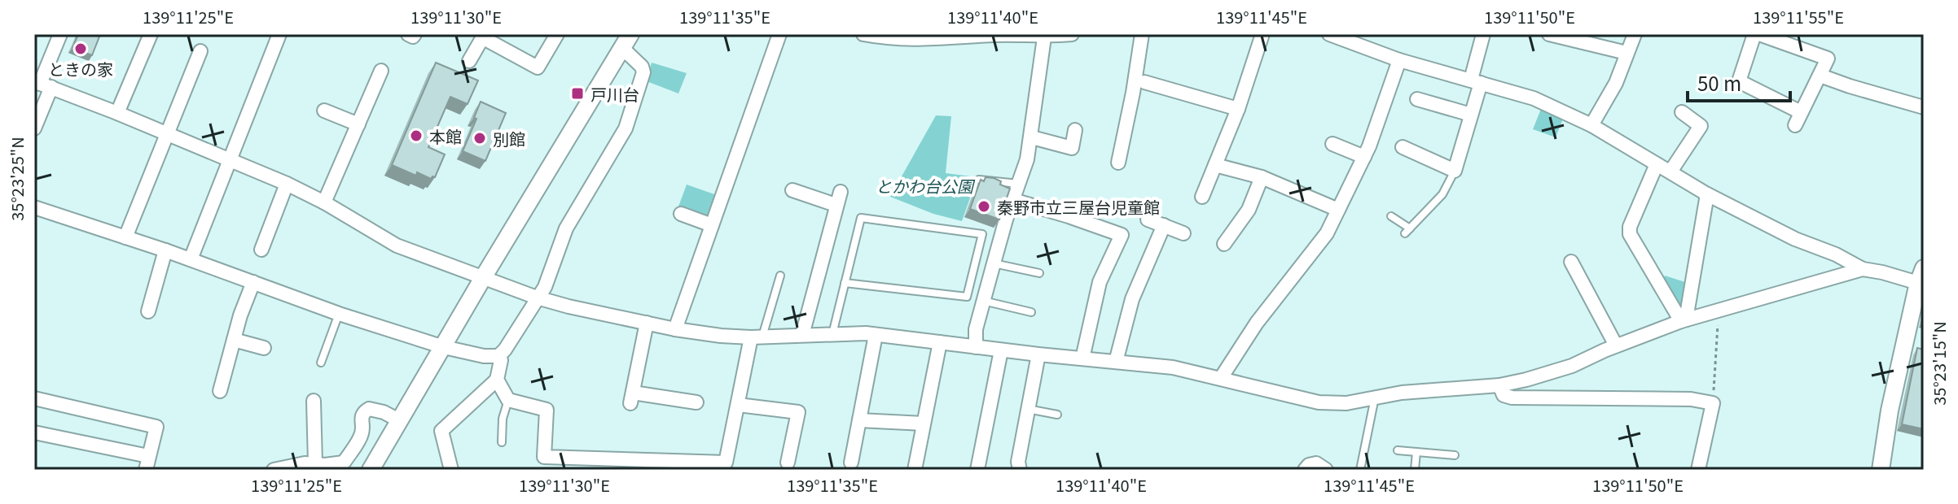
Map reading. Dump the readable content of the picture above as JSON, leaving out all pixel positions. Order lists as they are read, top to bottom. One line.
{"parks":["とかわ台公園"],"places":{"other":["ときの家","本館","別館","秦野市立三屋台児童館"],"transit":["戸川台"]},"scale_bar":"50 m","coordinates":["139°11'25\"E","139°11'30\"E","139°11'35\"E","139°11'40\"E","139°11'45\"E","139°11'50\"E","139°11'55\"E","35°23'25\"N","35°23'15\"N"]}
